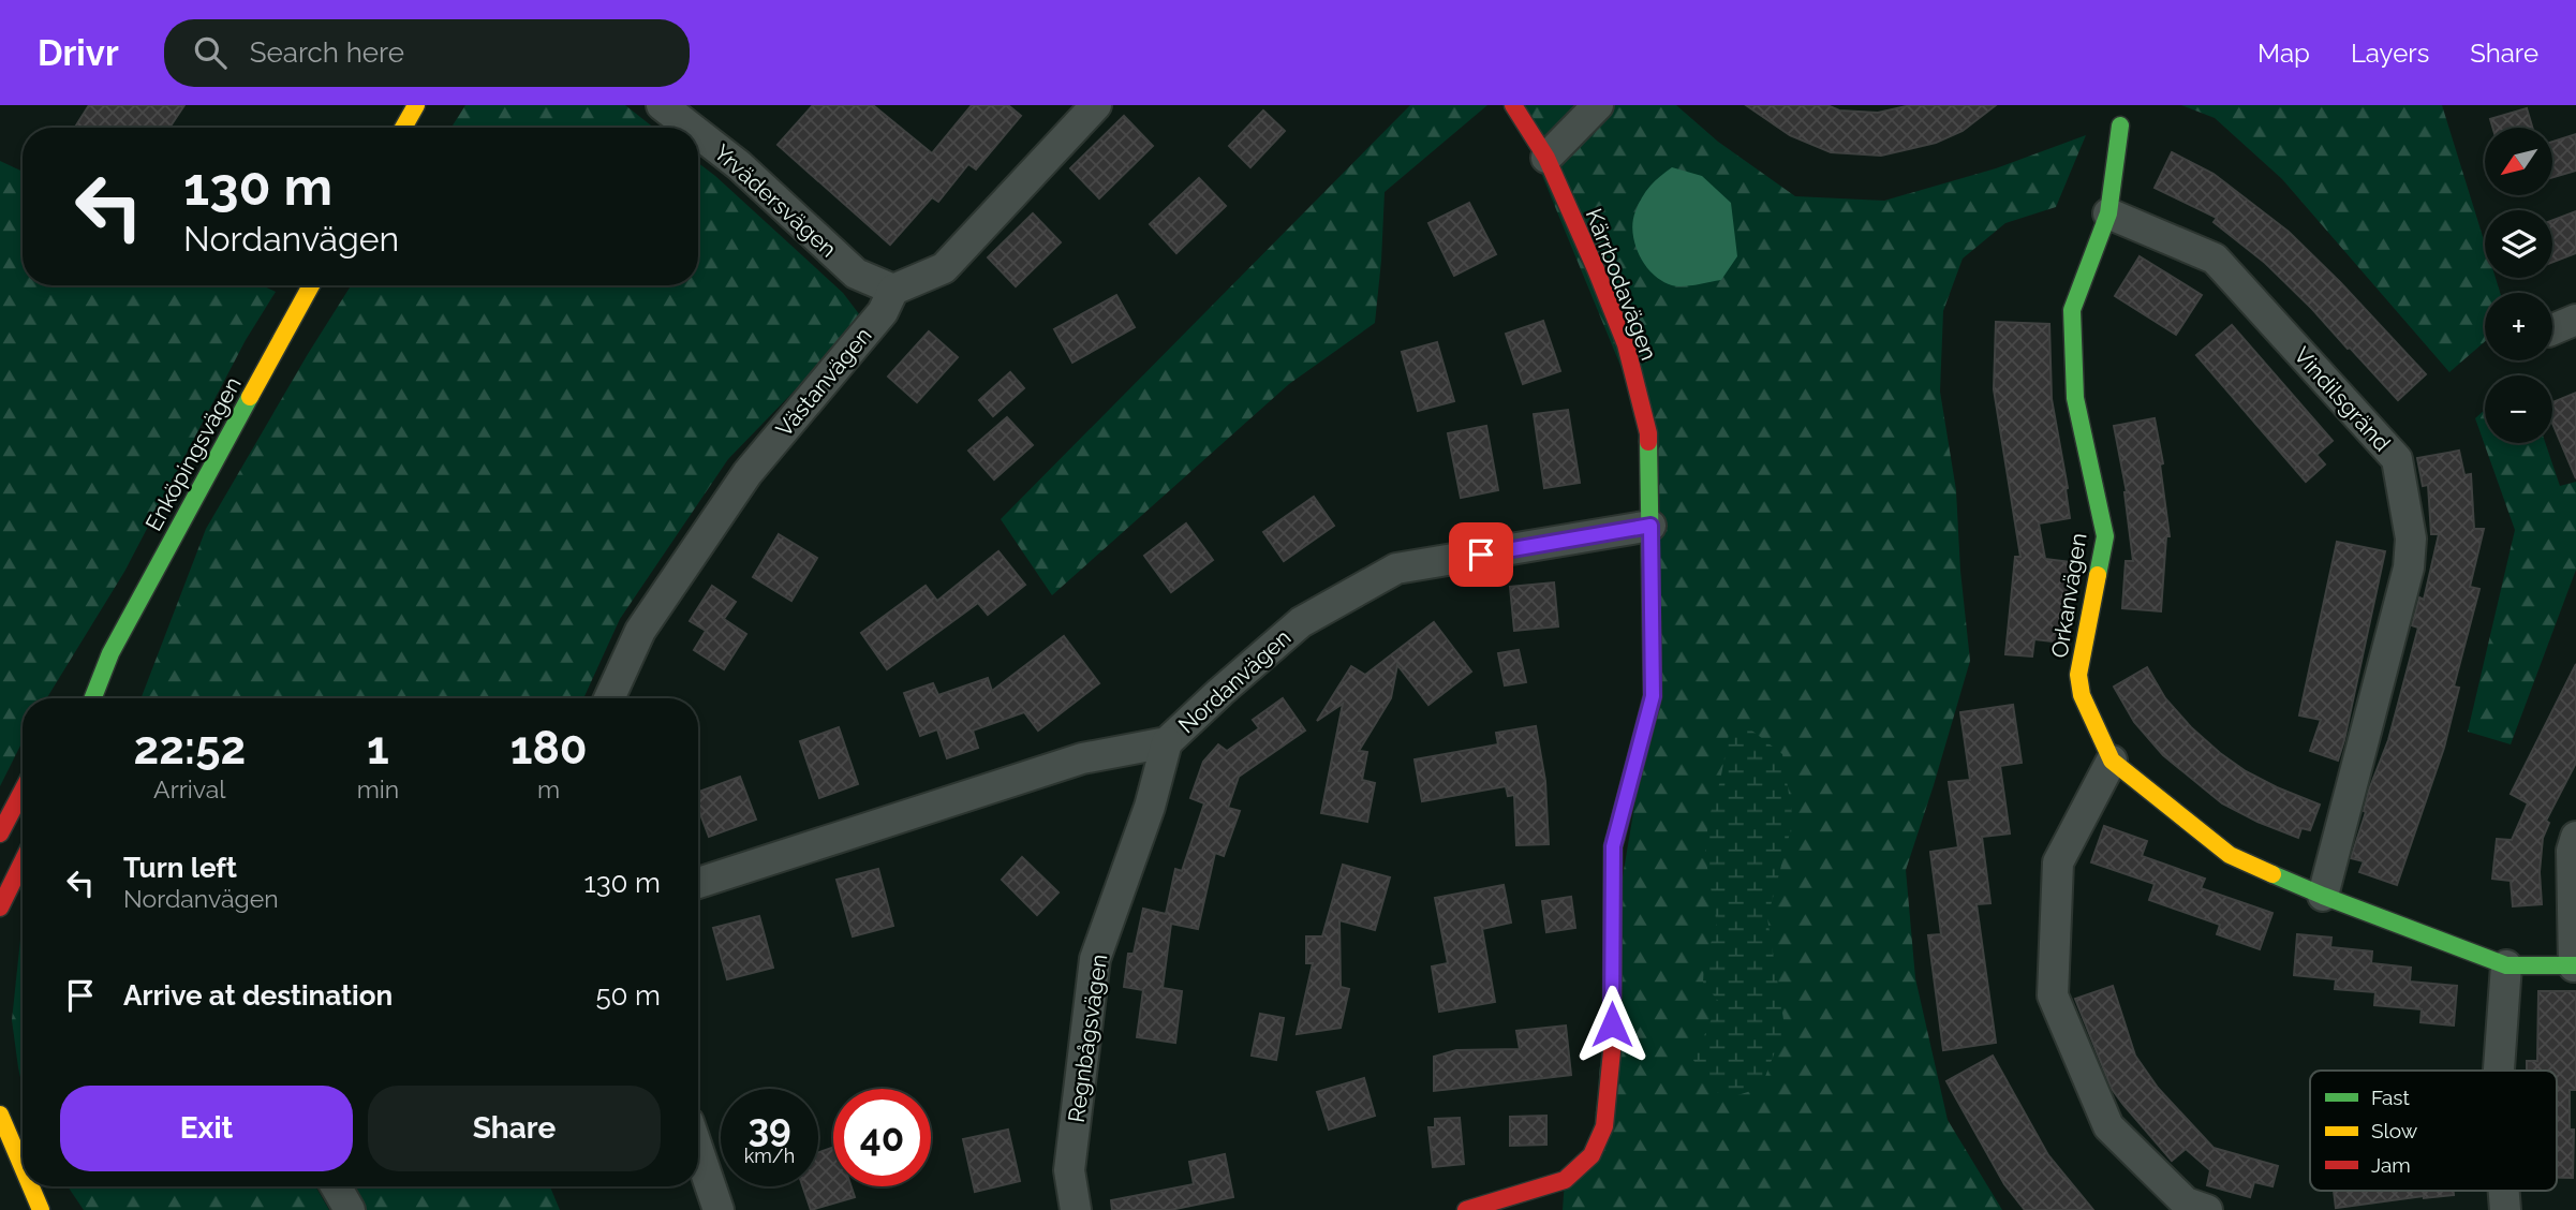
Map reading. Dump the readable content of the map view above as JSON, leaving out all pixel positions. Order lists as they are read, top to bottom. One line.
{"streets":{"street":["Yrvädersvägen","Kärrbodavägen","Västanvägen","Vindilsgränd","Enköpingsvägen","Orkanvägen","Nordanvägen","Regnbågsvägen"]},"crossings":[["Yrvädersvägen","Västanvägen"],["Kärrbodavägen","Nordanvägen"],["Vindilsgränd","Orkanvägen"],["Nordanvägen","Regnbågsvägen"]],"legend":["Fast","Slow","Jam"],"north":"bottom left","page":{"header":"Drivr","search":"Search here","nav":["Map","Layers","Share"],"map_buttons":["+","−"],"turn":["130 m","Nordanvägen"],"eta":["22:52","Arrival","1","min","180","m"],"list":[{"name":"Turn left","note":"Nordanvägen","value":"130 m"},{"name":"Arrive at destination","value":"50 m"}],"buttons":["Exit","Share"],"speed":"39 km/h","limit":"40"}}
